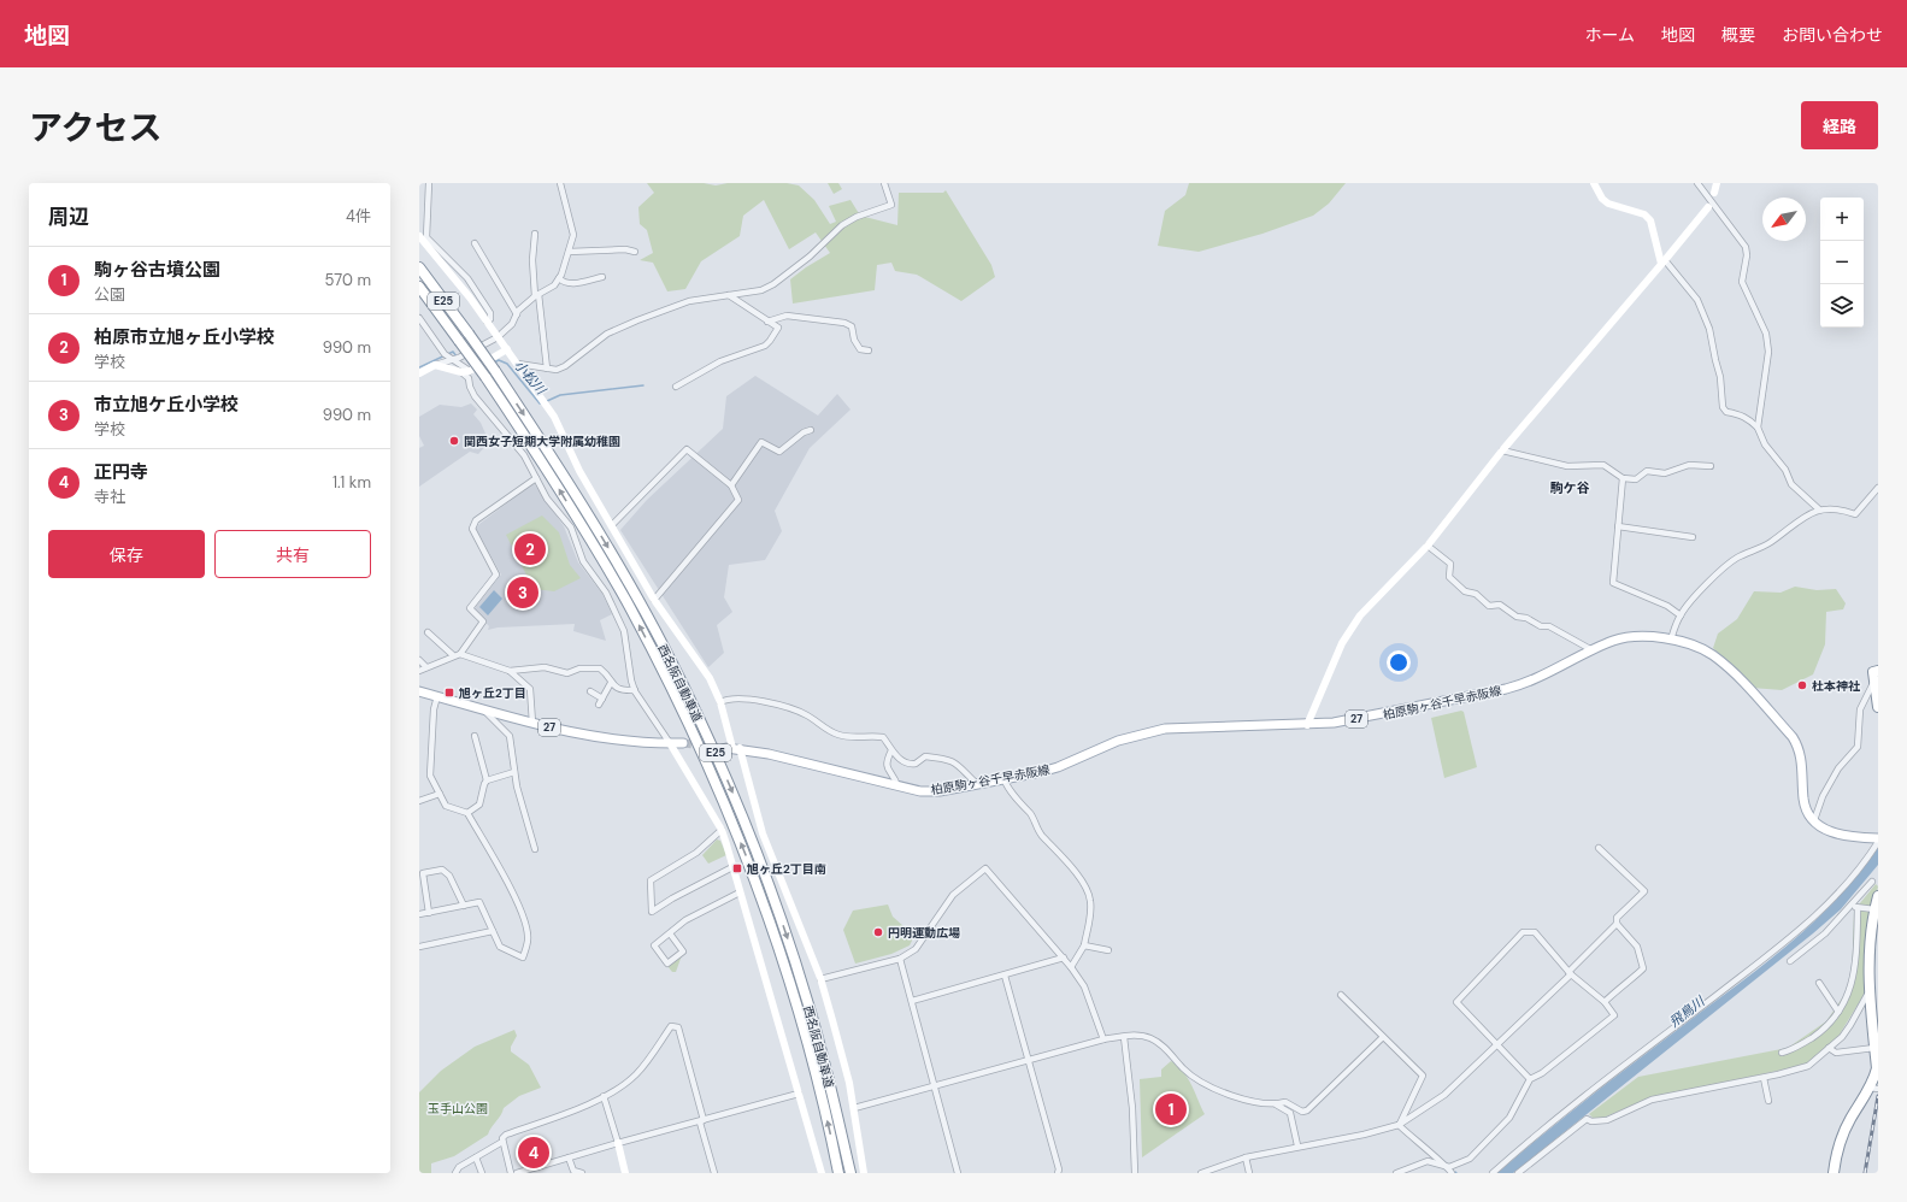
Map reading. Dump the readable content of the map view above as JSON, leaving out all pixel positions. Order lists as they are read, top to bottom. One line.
{"streets":{"highway":["E25","西名阪自動車道"],"main road":["柏原駒ヶ谷千早赤阪線","27"]},"districts":["駒ケ谷"],"water":["小松川","飛鳥川"],"parks":["玉手山公園"],"places":{"other":["関西女子短期大学附属幼稚園","杜本神社","円明運動広場"],"transit":["旭ヶ丘2丁目","旭ヶ丘2丁目南"]},"north":"bottom left","page":{"header":"地図","nav":["ホーム","地図","概要","お問い合わせ"],"title":"アクセス","buttons":["経路",["保存","共有"]],"heading":["周辺","4件"],"map_buttons":["+","−"],"list":[{"mark":"1","name":"駒ヶ谷古墳公園","note":"公園","value":"570 m"},{"mark":"2","name":"柏原市立旭ヶ丘小学校","note":"学校","value":"990 m"},{"mark":"3","name":"市立旭ケ丘小学校","note":"学校","value":"990 m"},{"mark":"4","name":"正円寺","note":"寺社","value":"1.1 km"}],"pins":["2","3","1","4"]}}
